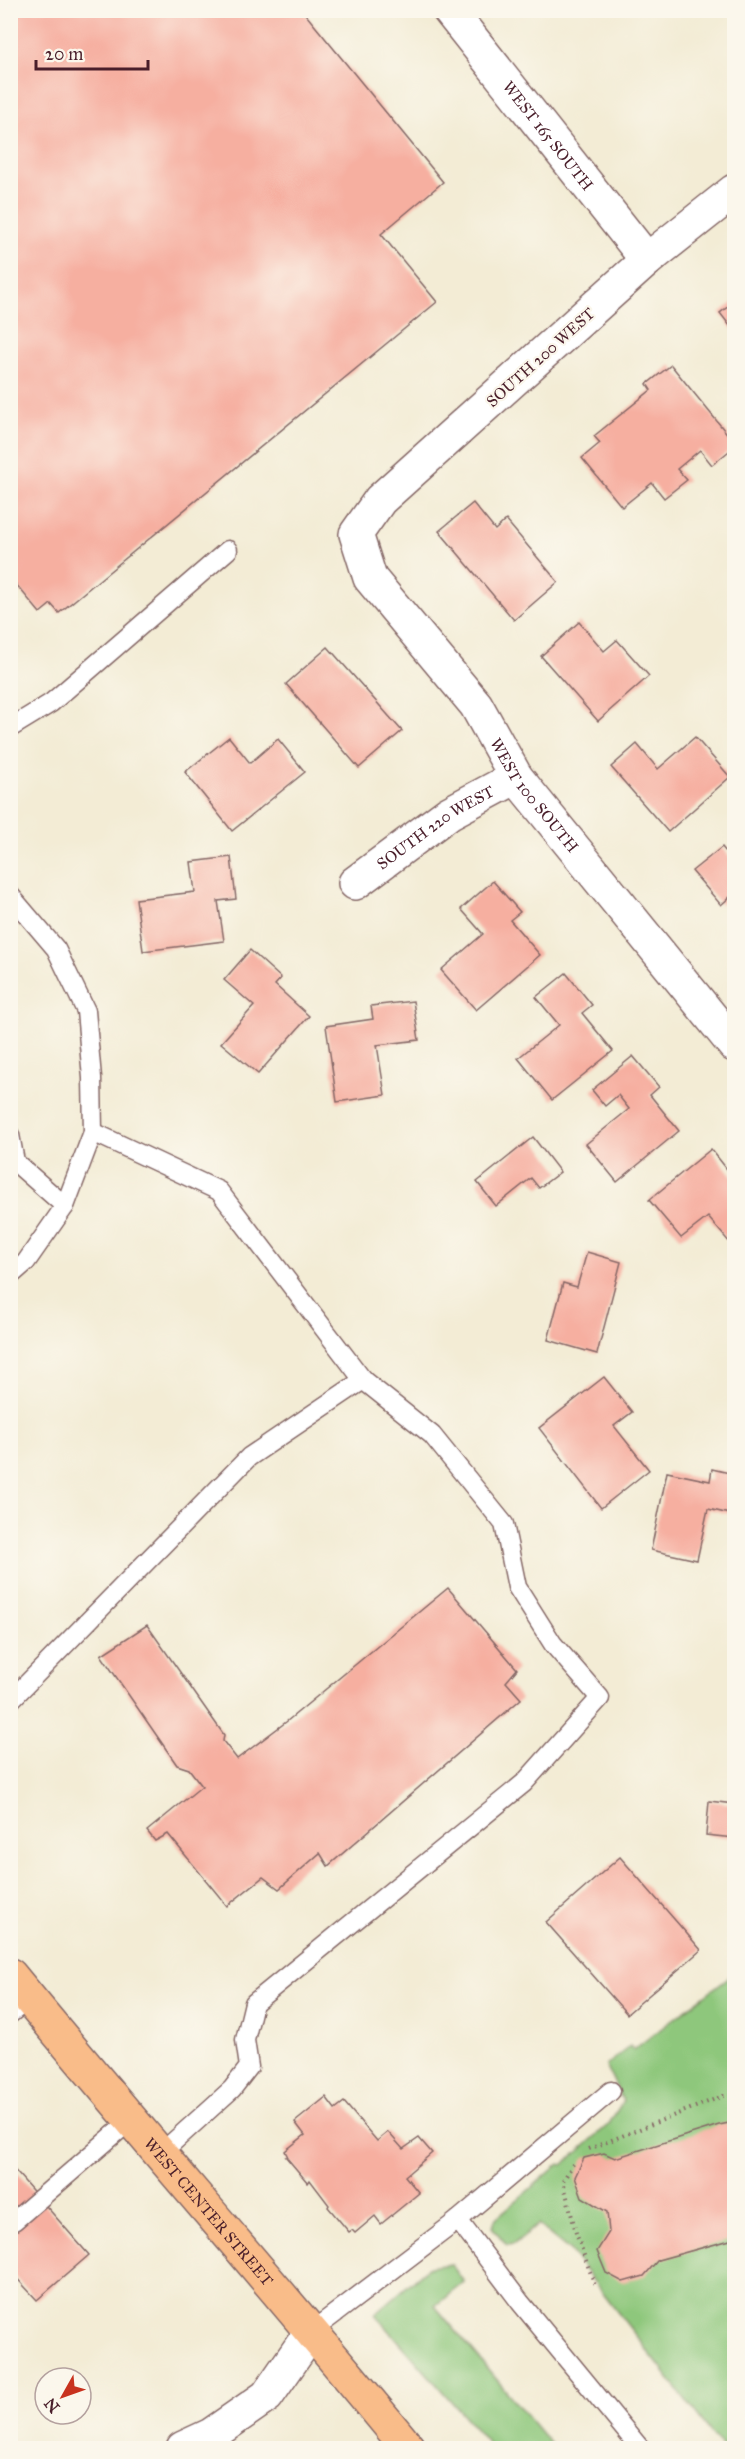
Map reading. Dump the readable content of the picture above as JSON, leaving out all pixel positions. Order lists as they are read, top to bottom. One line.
{"streets":{"main road":["WEST CENTER STREET"],"street":["WEST 165 SOUTH","SOUTH 200 WEST","WEST 100 SOUTH","SOUTH 220 WEST"]},"crossings":[["WEST 165 SOUTH","SOUTH 200 WEST"],["SOUTH 200 WEST","WEST 100 SOUTH"],["WEST 100 SOUTH","SOUTH 220 WEST"]],"scale_bar":"20 m","north":"bottom left"}
